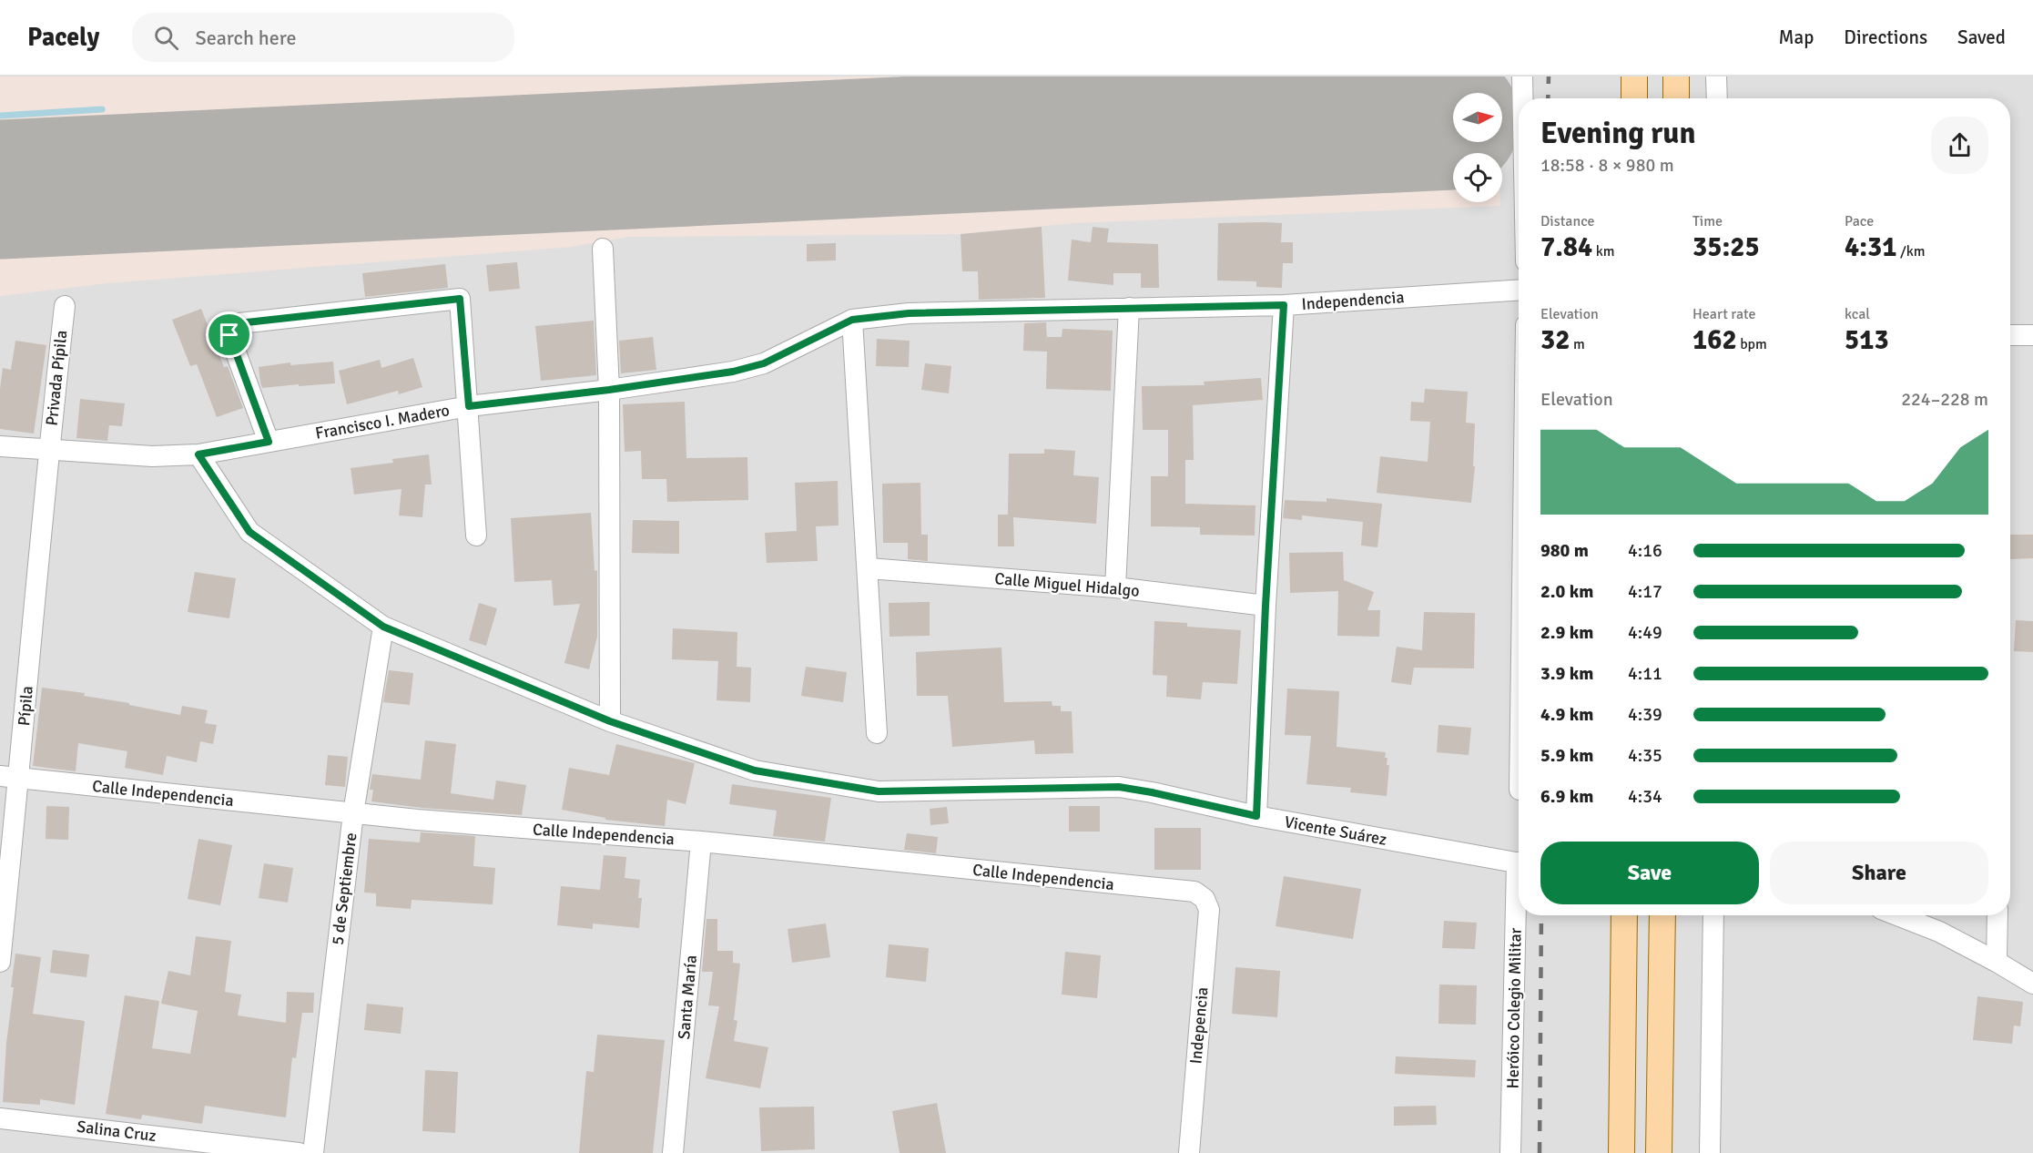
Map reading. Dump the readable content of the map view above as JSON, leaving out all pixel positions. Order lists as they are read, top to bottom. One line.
{"streets":{"street":["Independencia","Privada Pípila","Francisco I. Madero","Calle Miguel Hidalgo","Pípila","Calle Independencia","Vicente Suárez","5 de Septiembre","Santa María","Heróico Colegio Militar","Indepencia","Salina Cruz"]},"crossings":[["Independencia","Francisco I. Madero"],["Privada Pípila","Francisco I. Madero"],["Privada Pípila","Pípila"],["Francisco I. Madero","Pípila"],["Francisco I. Madero","Vicente Suárez"],["Pípila","Calle Independencia"],["Calle Independencia","5 de Septiembre"],["Calle Independencia","Santa María"],["Calle Independencia","Indepencia"],["Vicente Suárez","5 de Septiembre"]],"north":"right","page":{"header":"Pacely","search":"Search here","nav":["Map","Directions","Saved"],"heading":["Evening run","18:58 · 8 × 980 m"],"stats":[["Distance","7.84 km"],["Time","35:25"],["Pace","4:31 /km"],["Elevation","32 m"],["Heart rate","162 bpm"],["kcal","513"]],"chart":["Elevation","224–228 m"],"list":[{"name":"980 m","note":"4:16"},{"name":"2.0 km","note":"4:17"},{"name":"2.9 km","note":"4:49"},{"name":"3.9 km","note":"4:11"},{"name":"4.9 km","note":"4:39"},{"name":"5.9 km","note":"4:35"},{"name":"6.9 km","note":"4:34"}],"buttons":["Save","Share"]}}
